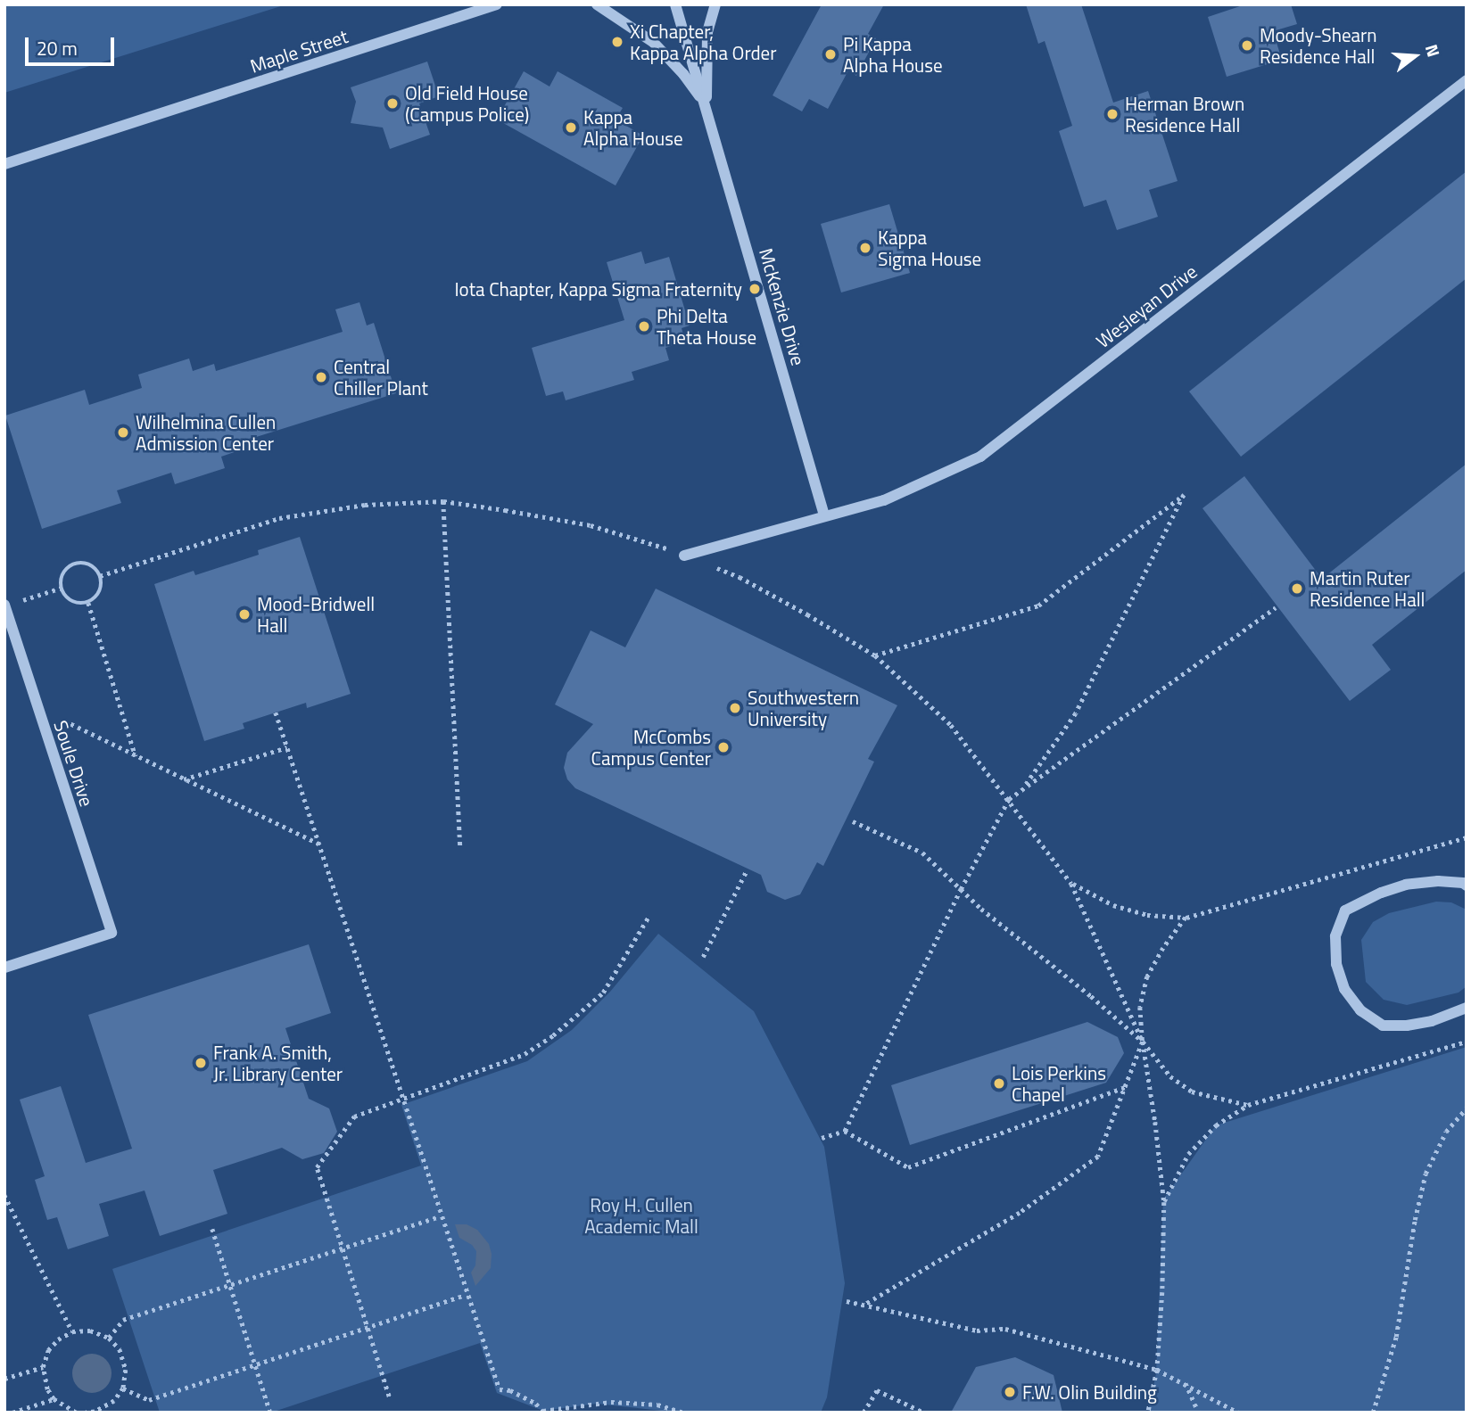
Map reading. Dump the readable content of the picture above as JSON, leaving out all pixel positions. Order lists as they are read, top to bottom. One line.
{"streets":{"street":["Maple Street","Wesleyan Drive","McKenzie Drive","Soule Drive"]},"crossings":[["Wesleyan Drive","McKenzie Drive"]],"parks":["Roy H. Cullen Academic Mall"],"places":["Xi Chapter, Kappa Alpha Order","Moody-Shearn Residence Hall","Pi Kappa Alpha House","Old Field House (Campus Police)","Herman Brown Residence Hall","Kappa Alpha House","Kappa Sigma House","Iota Chapter, Kappa Sigma Fraternity","Phi Delta Theta House","Central Chiller Plant","Wilhelmina Cullen Admission Center","Martin Ruter Residence Hall","Mood-Bridwell Hall","Southwestern University","McCombs Campus Center","Frank A. Smith, Jr. Library Center","Lois Perkins Chapel","F.W. Olin Building"],"scale_bar":"20 m","north":"right"}
